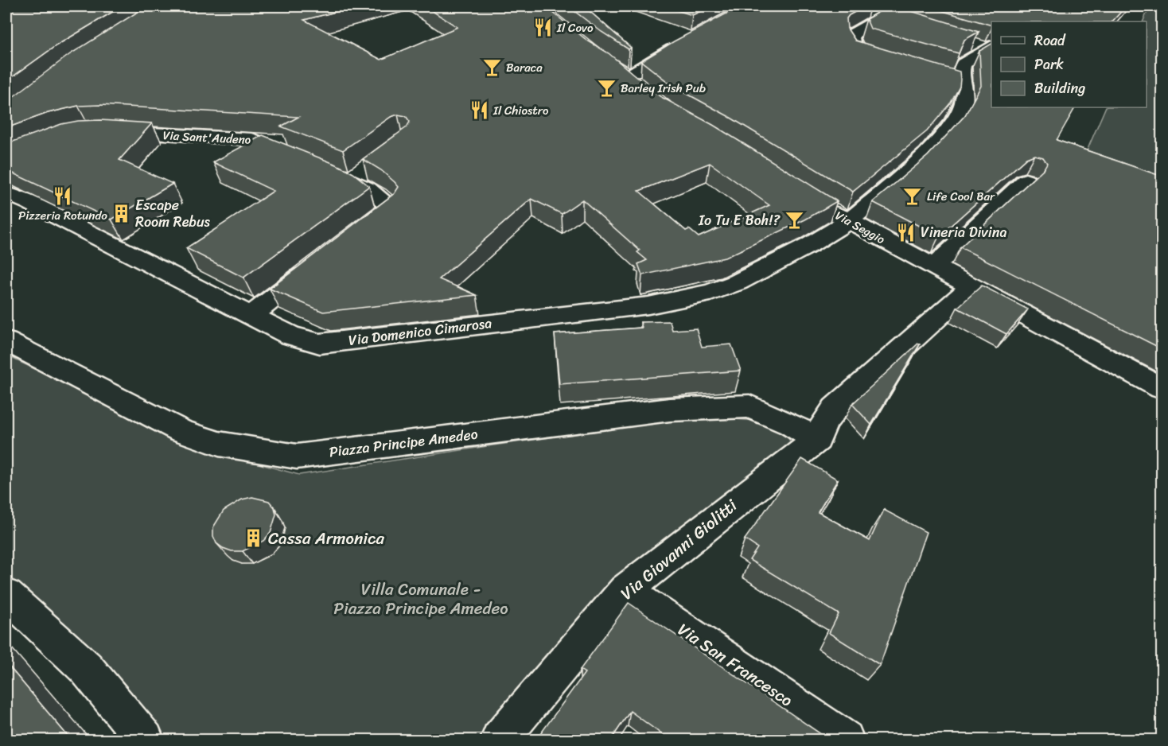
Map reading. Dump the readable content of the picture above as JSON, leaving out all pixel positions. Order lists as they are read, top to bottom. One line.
{"streets":{"street":["Via Sant'Audeno","Via Seggio","Via Domenico Cimarosa","Piazza Principe Amedeo","Via Giovanni Giolitti","Via San Francesco"]},"crossings":[["Via Seggio","Via Domenico Cimarosa"],["Piazza Principe Amedeo","Via Giovanni Giolitti"],["Via Giovanni Giolitti","Via San Francesco"]],"parks":["Villa Comunale - Piazza Principe Amedeo"],"places":{"restaurant":["Il Covo","Il Chiostro","Pizzeria Rotundo","Vineria Divina"],"bar":["Baraca","Barley Irish Pub","Life Cool Bar","Io Tu E Boh!?"],"building":["Escape Room Rebus","Cassa Armonica"]},"legend":["Road","Park","Building"]}
